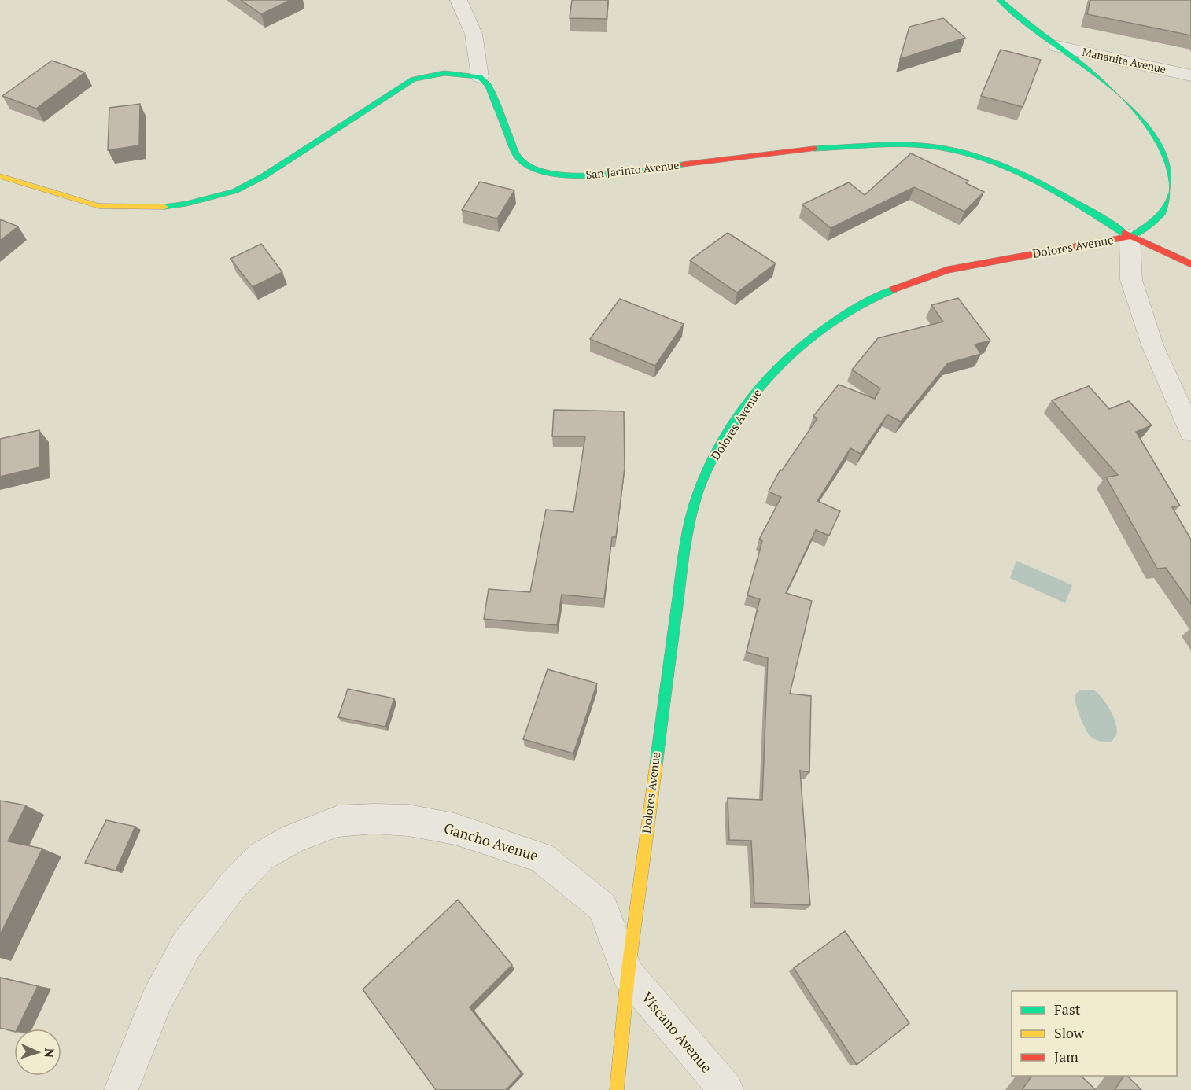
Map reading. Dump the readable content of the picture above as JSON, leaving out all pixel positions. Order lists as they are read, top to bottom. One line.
{"streets":{"street":["Mananita Avenue","San Jacinto Avenue","Dolores Avenue","Gancho Avenue","Viscano Avenue"]},"crossings":[["Mananita Avenue","Dolores Avenue"],["San Jacinto Avenue","Dolores Avenue"],["Dolores Avenue","Gancho Avenue"],["Dolores Avenue","Viscano Avenue"],["Gancho Avenue","Viscano Avenue"]],"legend":["Fast","Slow","Jam"],"north":"right"}
